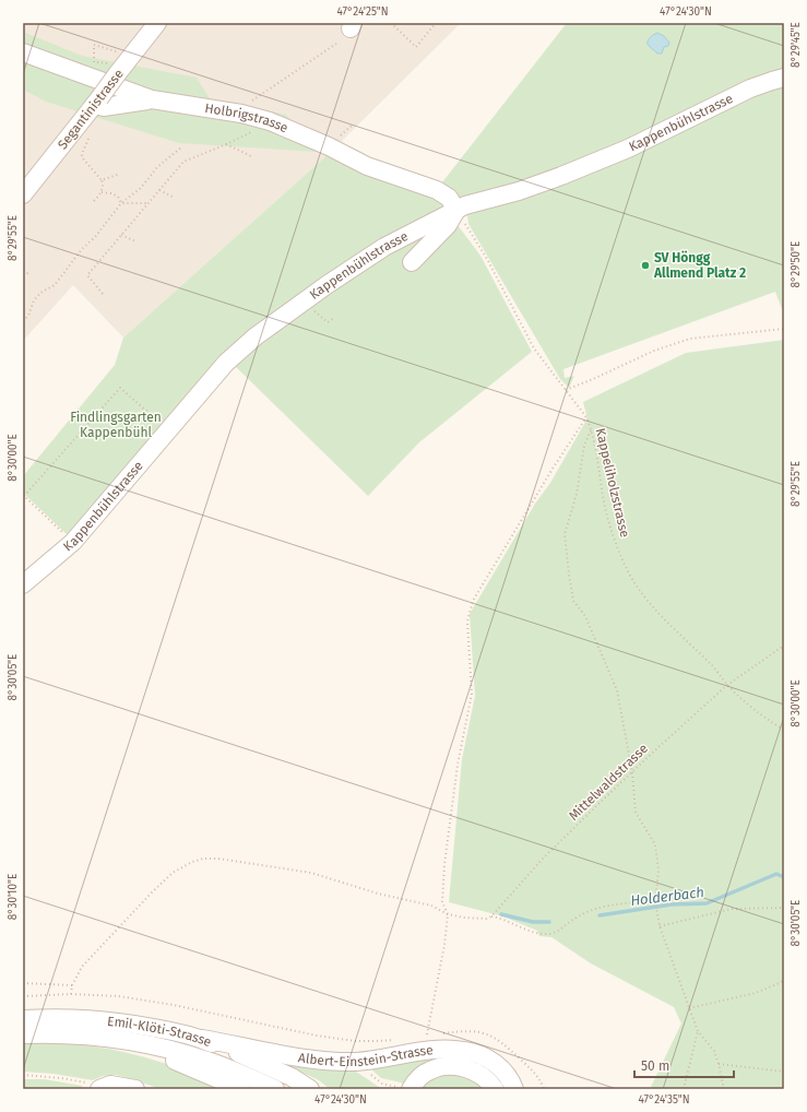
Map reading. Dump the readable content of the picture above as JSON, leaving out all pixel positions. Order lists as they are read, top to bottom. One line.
{"streets":{"street":["Segantinistrasse","Holbrigstrasse","Kappenbühlstrasse","Emil-Klöti-Strasse","Albert-Einstein-Strasse"],"path":["Kappeliholzstrasse","Mittelwaldstrasse"]},"crossings":[["Holbrigstrasse","Kappenbühlstrasse"],["Holbrigstrasse","Kappeliholzstrasse"],["Kappenbühlstrasse","Kappeliholzstrasse"],["Kappeliholzstrasse","Mittelwaldstrasse"],["Emil-Klöti-Strasse","Albert-Einstein-Strasse"]],"water":["Holderbach"],"parks":["Findlingsgarten Kappenbühl"],"places":["SV Höngg Allmend Platz 2"],"scale_bar":"50 m","coordinates":["47°24'25\"N","47°24'30\"N","8°29'45\"E","8°29'55\"E","8°29'50\"E","8°30'00\"E","8°30'05\"E","8°30'10\"E","47°24'35\"N"]}
